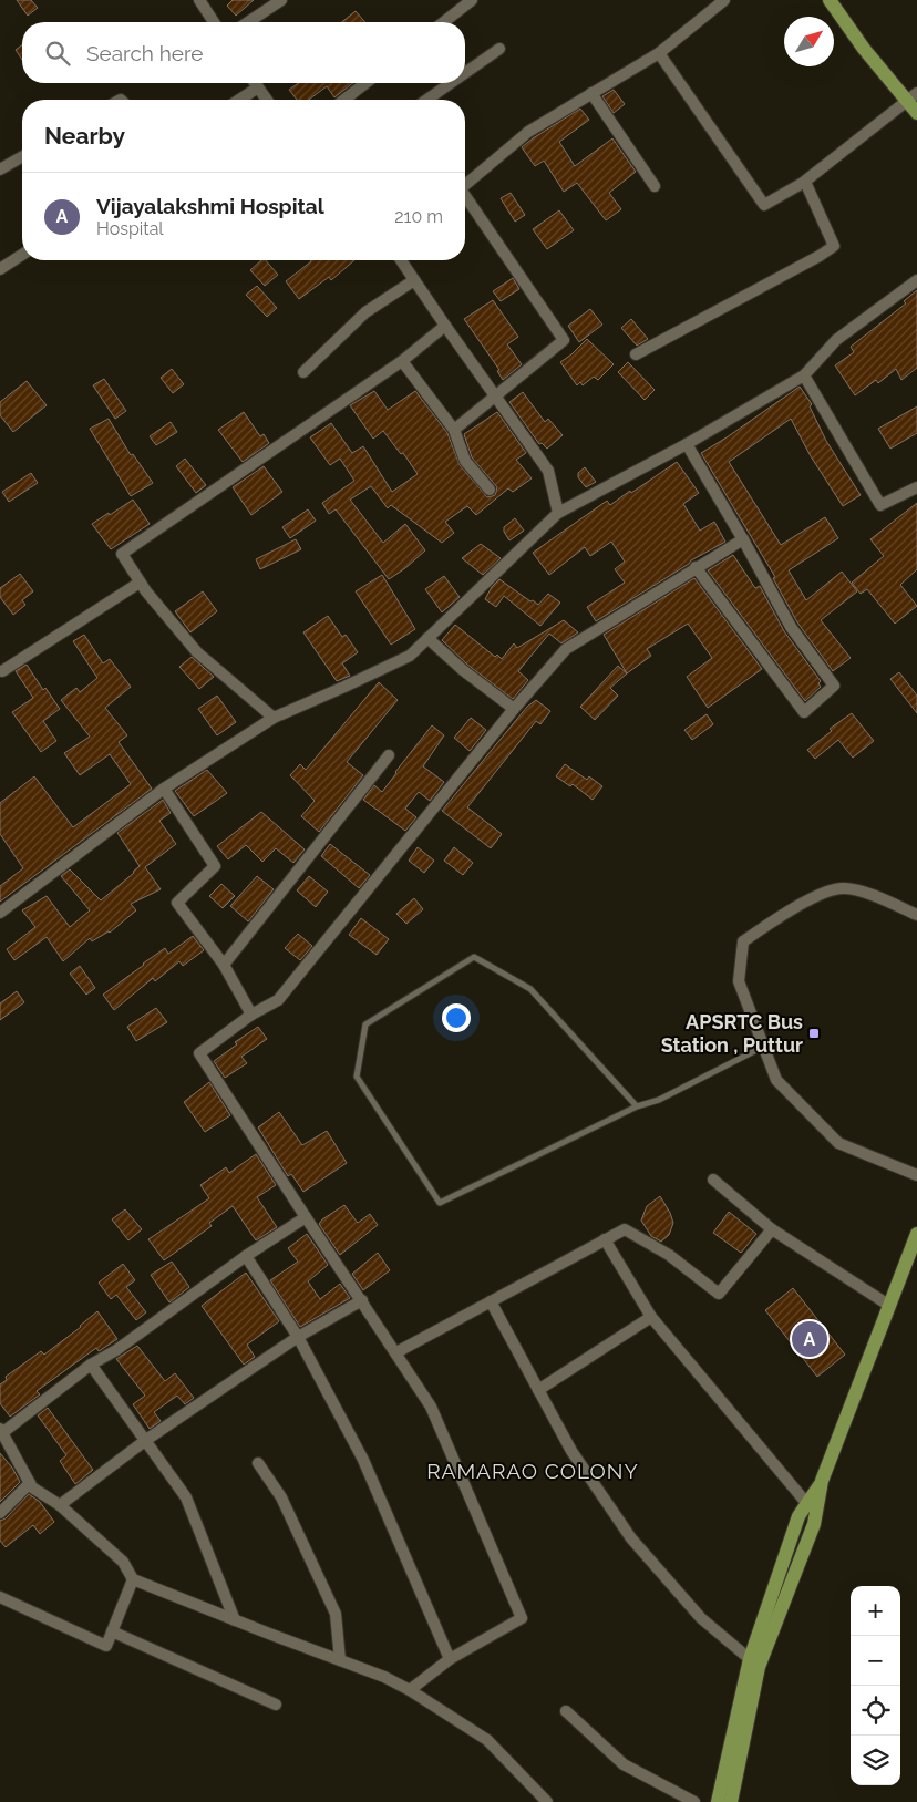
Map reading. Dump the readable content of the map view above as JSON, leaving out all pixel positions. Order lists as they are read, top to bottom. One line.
{"districts":["RAMARAO COLONY"],"places":{"transit":["APSRTC Bus Station , Puttur"]},"north":"top right","page":{"search":"Search here","heading":"Nearby","list":[{"mark":"A","name":"Vijayalakshmi Hospital","note":"Hospital","value":"210 m"}],"pins":"A","map_buttons":["+","−"]}}
